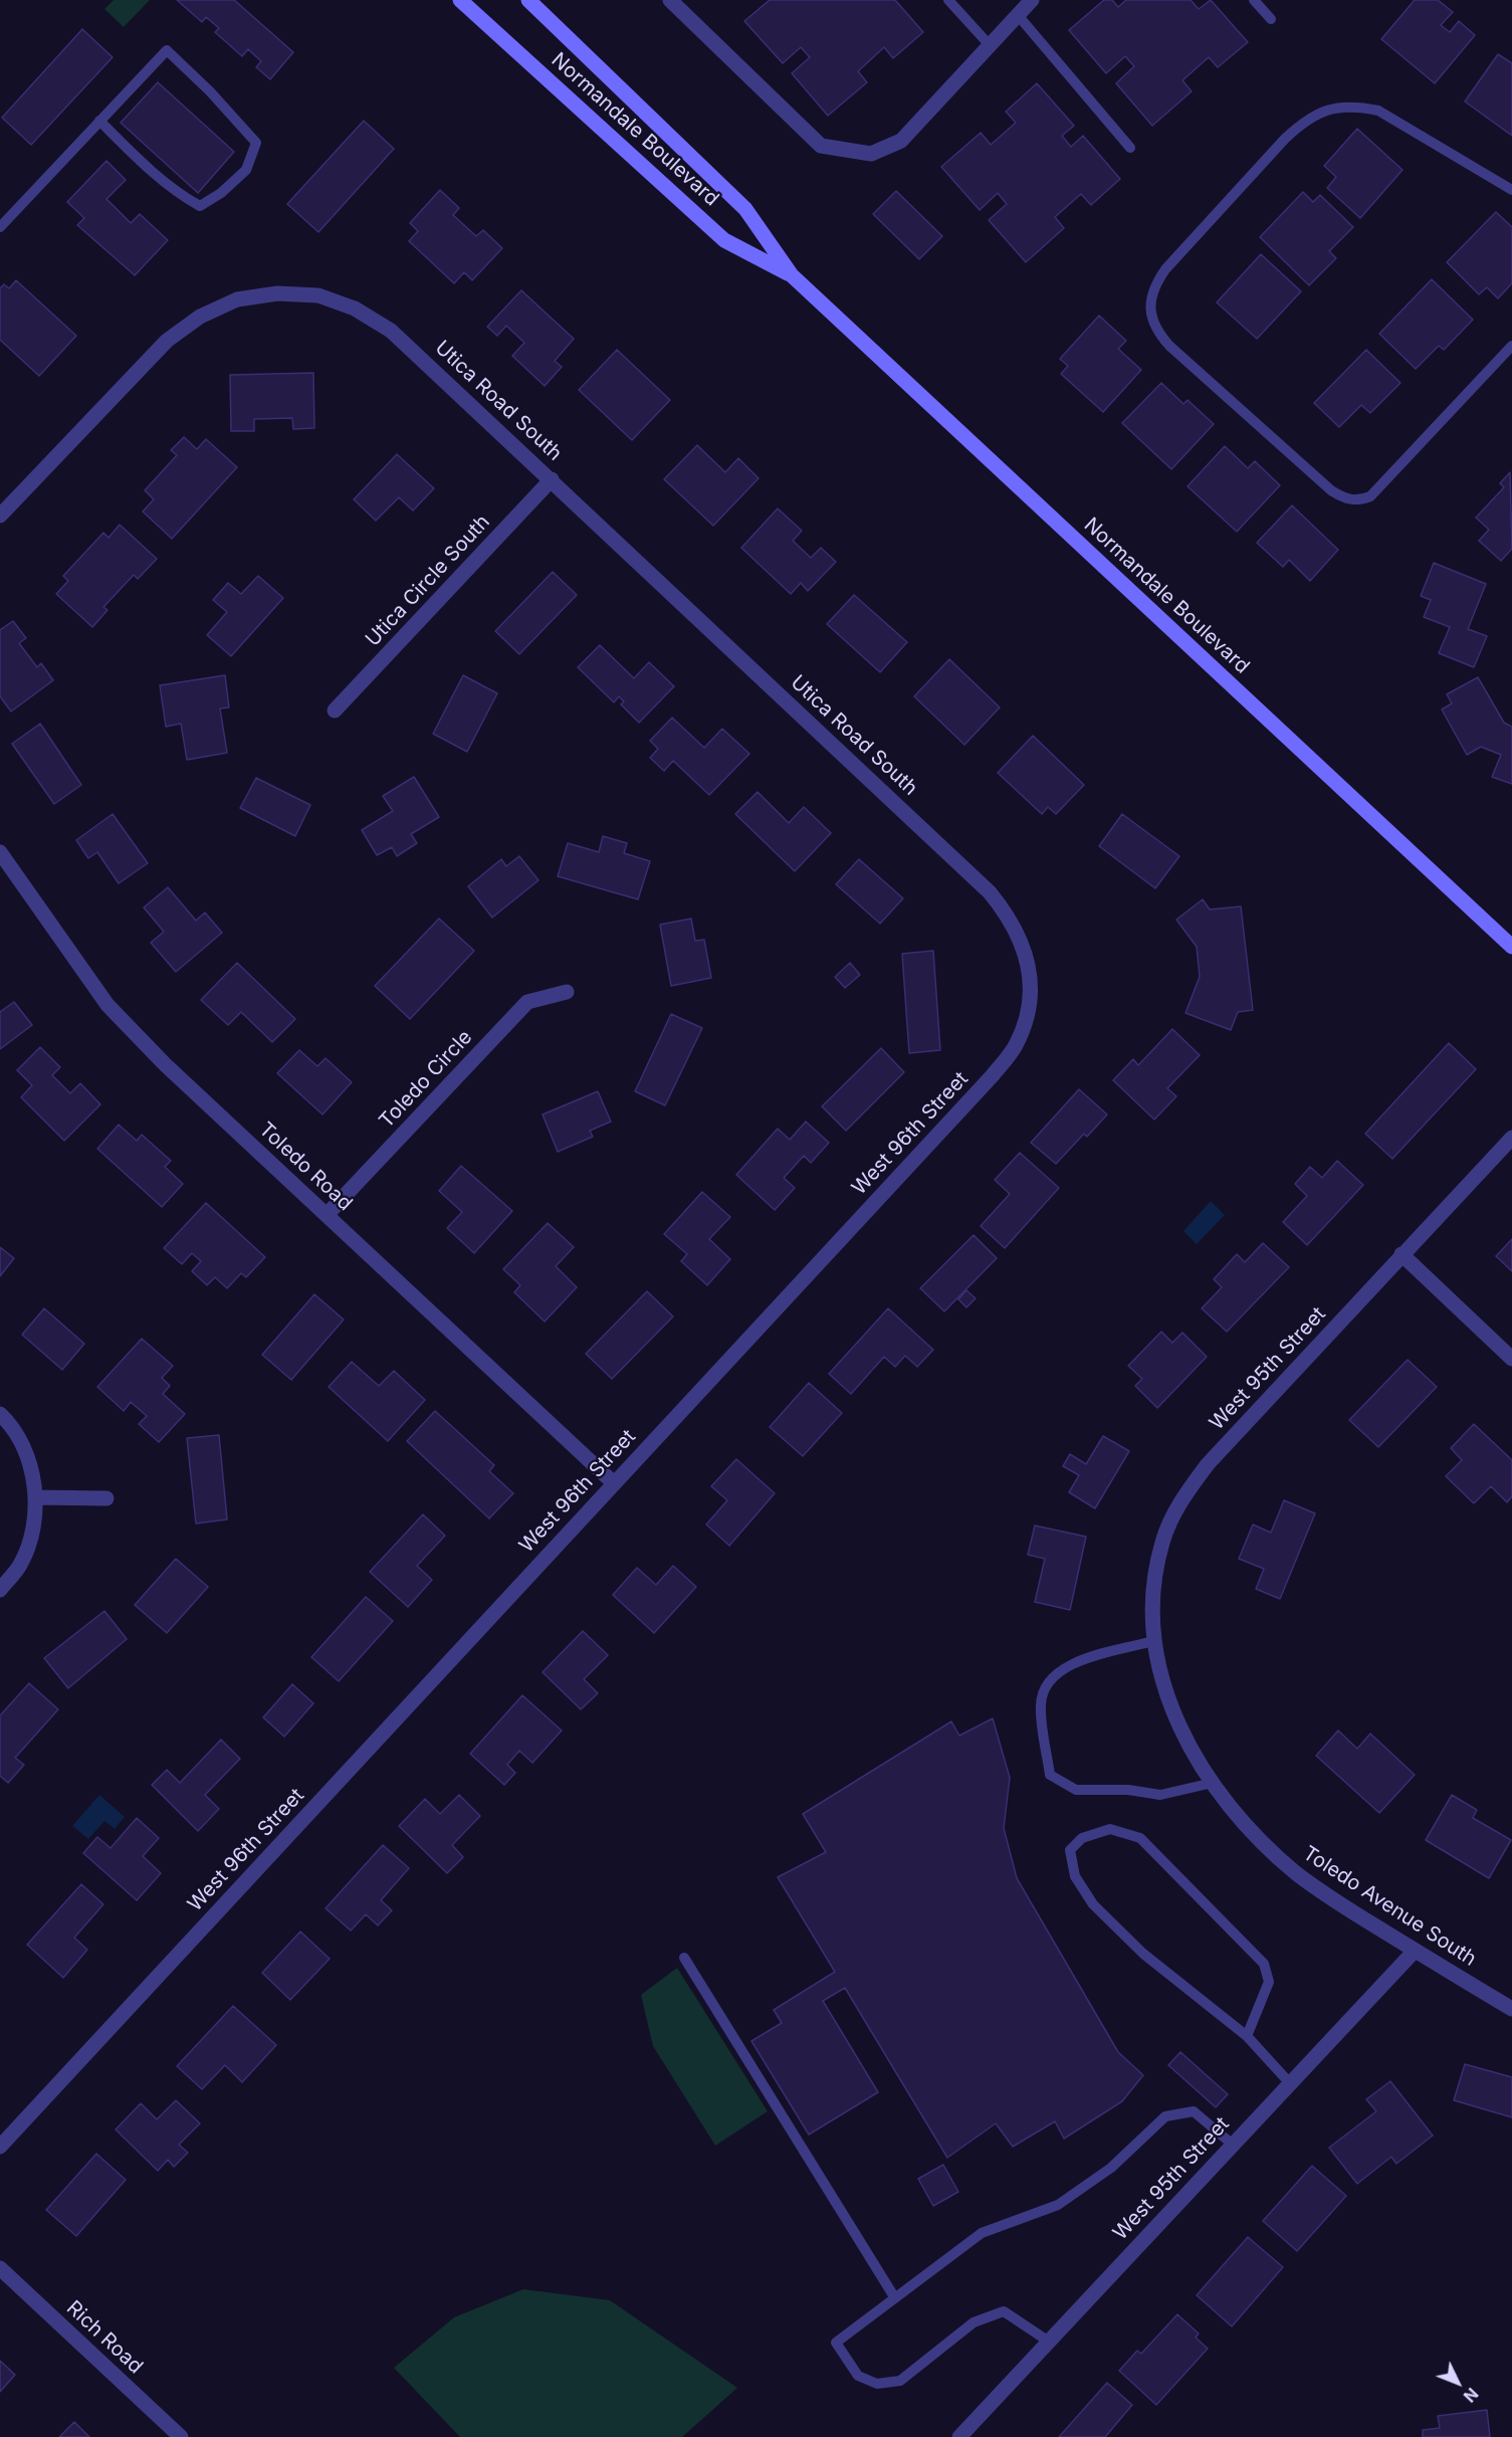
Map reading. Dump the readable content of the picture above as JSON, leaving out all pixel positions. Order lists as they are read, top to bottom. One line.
{"streets":{"main road":["Normandale Boulevard"],"street":["Utica Road South","Utica Circle South","Toledo Circle","West 96th Street","Toledo Road","West 95th Street","Toledo Avenue South","Rich Road"]},"crossings":[["Utica Road South","Utica Circle South"],["Utica Road South","West 96th Street"],["Toledo Circle","Toledo Road"],["West 96th Street","Toledo Road"],["West 95th Street","Toledo Avenue South"]],"north":"bottom right"}
